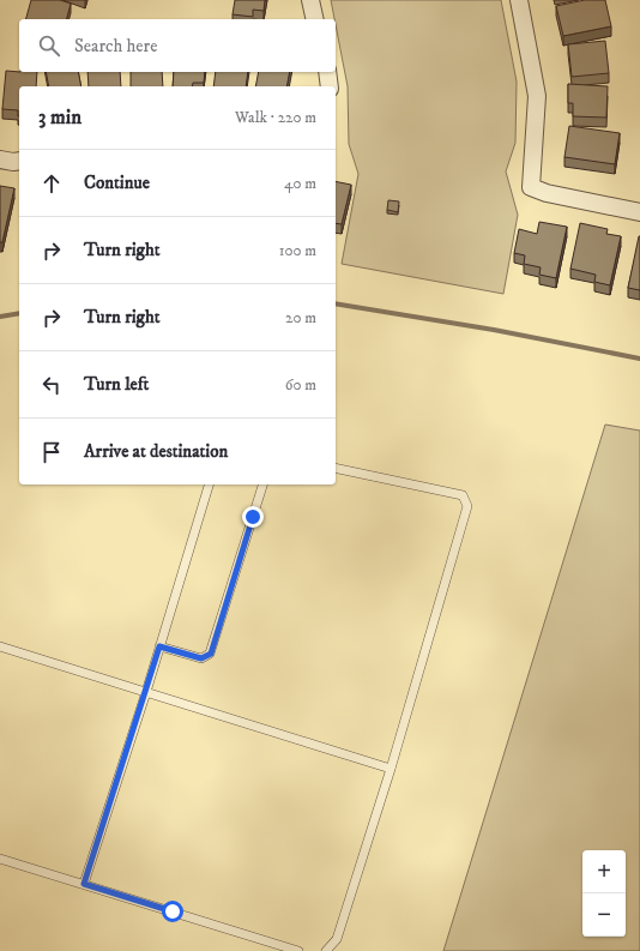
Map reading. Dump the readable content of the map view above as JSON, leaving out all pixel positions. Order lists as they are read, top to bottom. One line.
{"page":{"search":"Search here","heading":["3 min","Walk · 220 m"],"list":[["Continue","40 m"],["Turn right","100 m"],["Turn right","20 m"],["Turn left","60 m"],"Arrive at destination"],"map_buttons":["+","−"]}}
